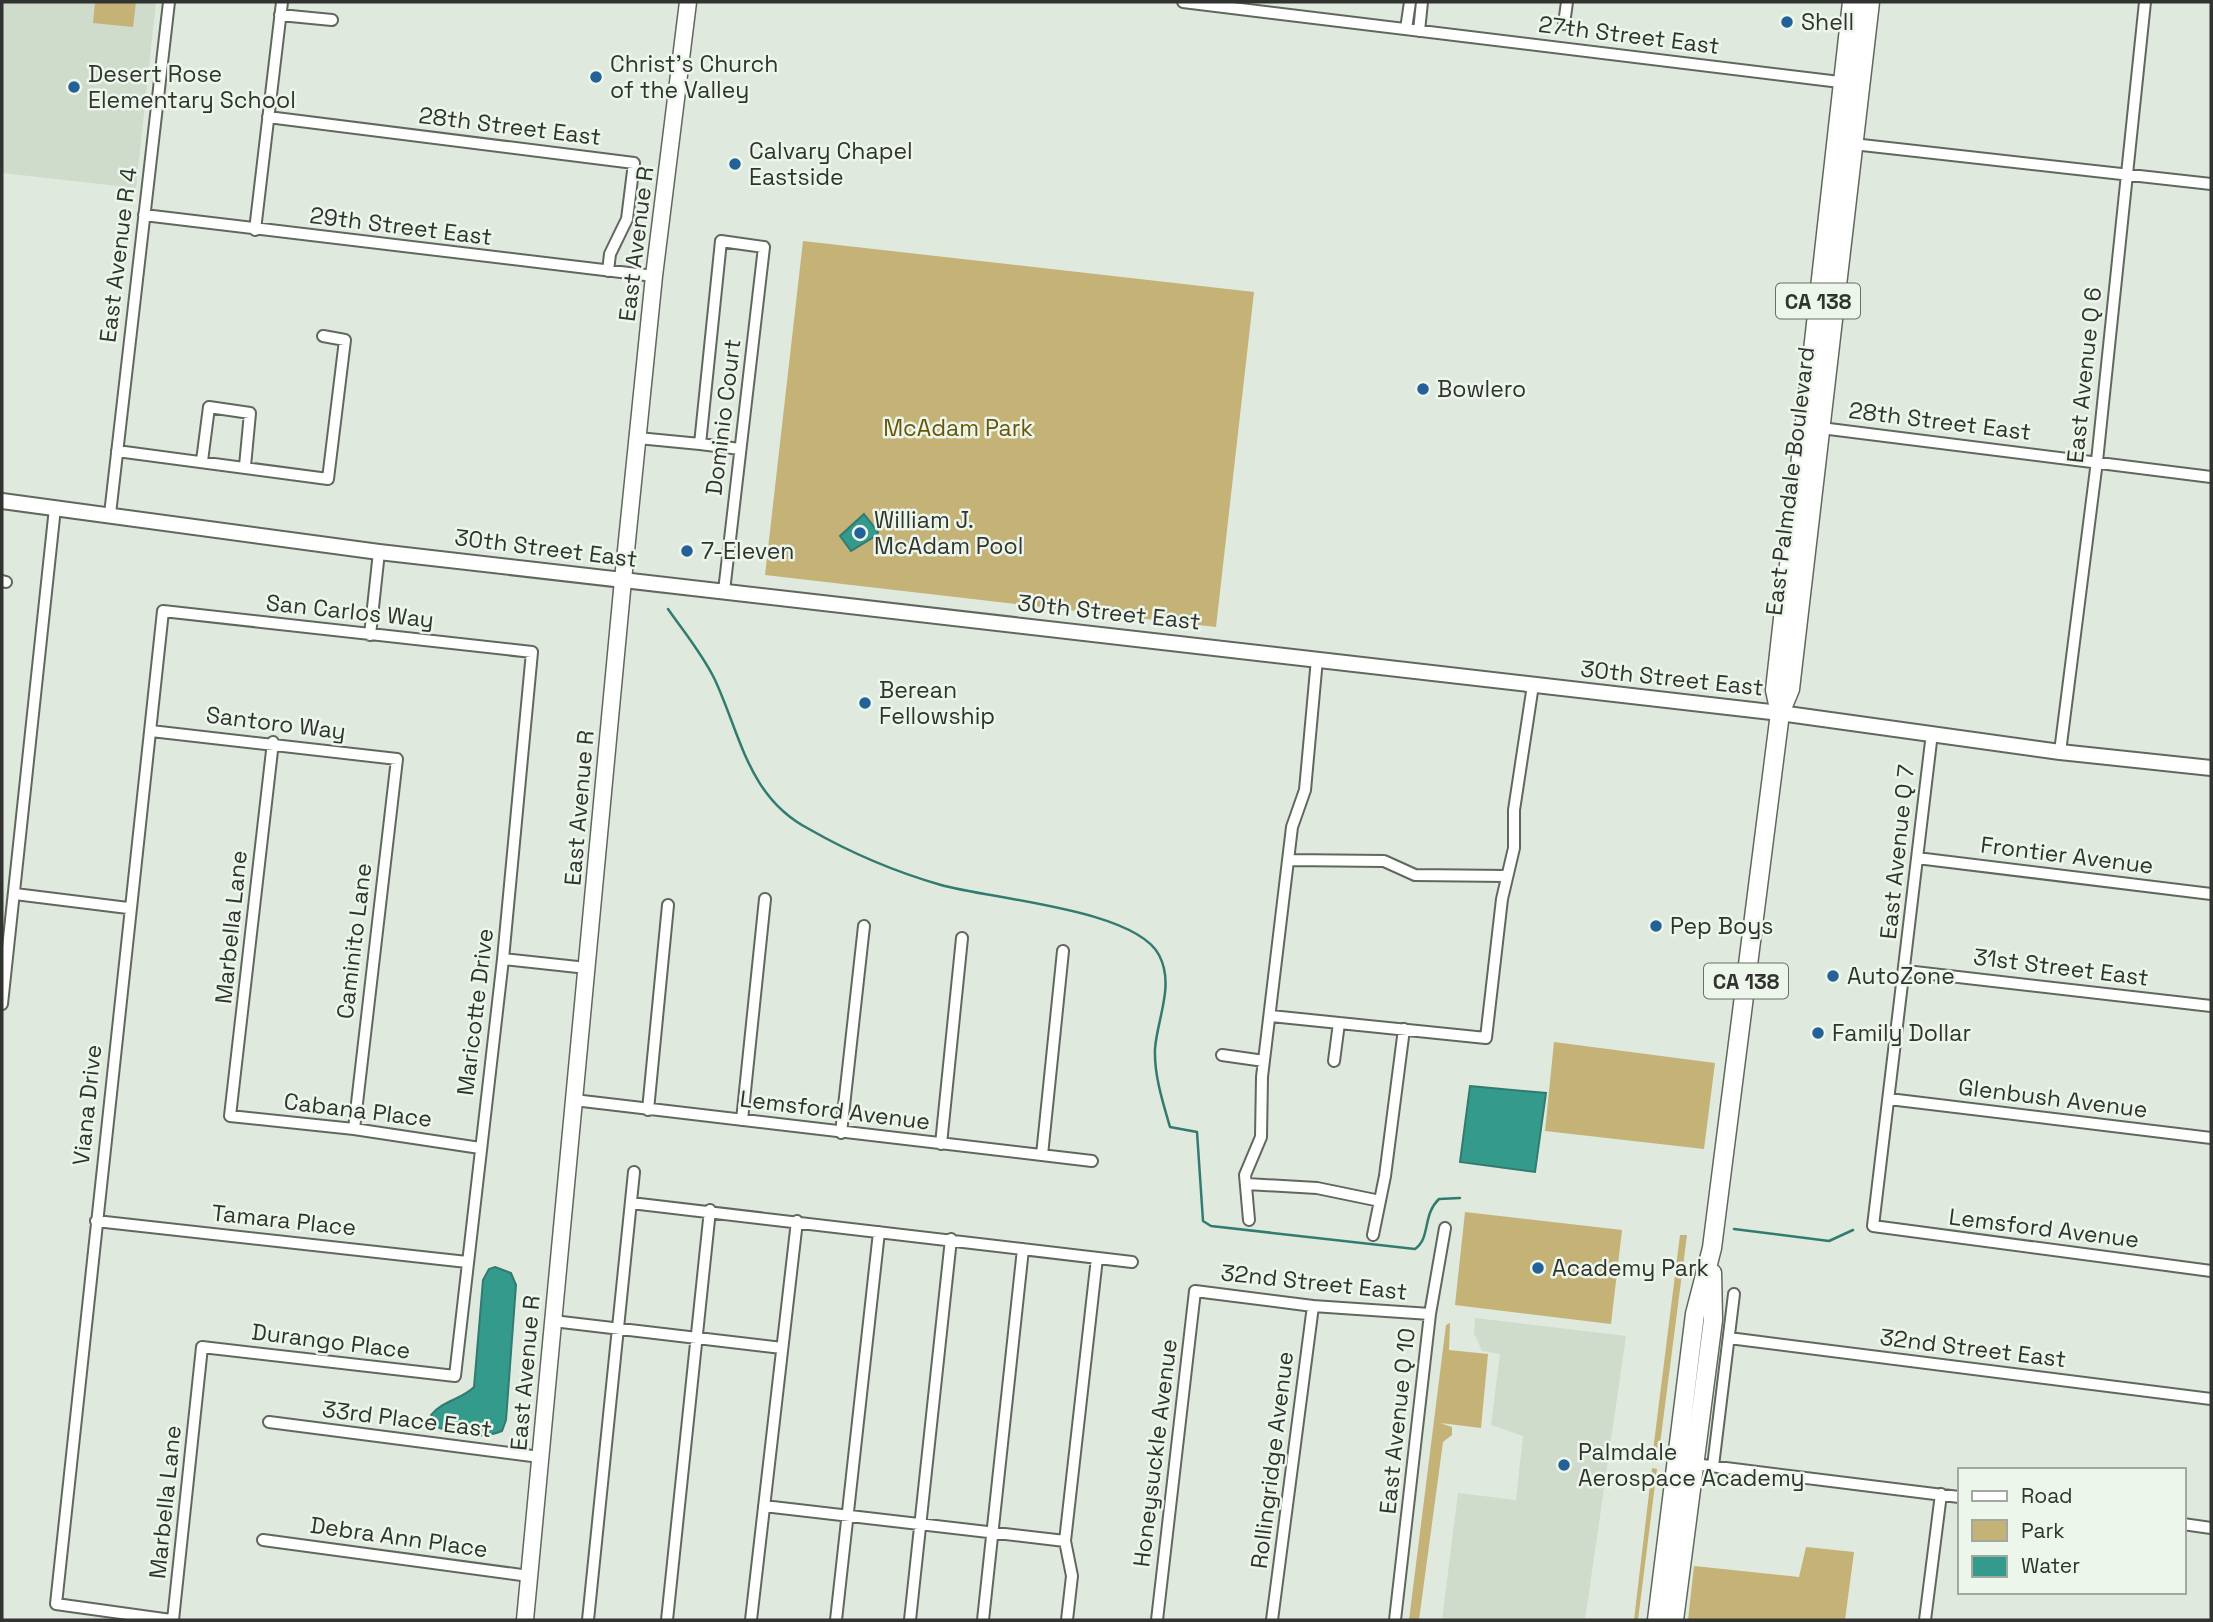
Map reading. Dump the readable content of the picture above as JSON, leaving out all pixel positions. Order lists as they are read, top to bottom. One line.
{"streets":{"highway":["CA 138","East Palmdale Boulevard"],"main road":["East Avenue R"],"street":["27th Street East","28th Street East","29th Street East","East Avenue R 4","East Avenue Q 6","Dominio Court","30th Street East","San Carlos Way","Santoro Way","East Avenue Q 7","Frontier Avenue","Marbella Lane","Caminito Lane","31st Street East","Maricotte Drive","Glenbush Avenue","Viana Drive","Cabana Place","Lemsford Avenue","Tamara Place","32nd Street East","Durango Place","33rd Place East","East Avenue Q 10","Honeysuckle Avenue","Rollingridge Avenue","Debra Ann Place"]},"crossings":[["27th Street East","East Palmdale Boulevard"],["28th Street East","29th Street East"],["28th Street East","East Avenue Q 6"],["28th Street East","East Palmdale Boulevard"],["29th Street East","East Avenue R"],["29th Street East","East Avenue R 4"],["East Avenue R","30th Street East"],["East Avenue R","Lemsford Avenue"],["East Avenue R","33rd Place East"],["East Avenue R","Debra Ann Place"],["East Avenue R 4","30th Street East"],["East Avenue Q 6","30th Street East"],["Dominio Court","30th Street East"],["East Palmdale Boulevard","30th Street East"],["30th Street East","East Avenue Q 7"],["San Carlos Way","Maricotte Drive"],["San Carlos Way","Viana Drive"],["Santoro Way","Marbella Lane"],["Santoro Way","Caminito Lane"],["Santoro Way","Viana Drive"],["East Avenue Q 7","Frontier Avenue"],["East Avenue Q 7","31st Street East"],["East Avenue Q 7","Glenbush Avenue"],["East Avenue Q 7","Lemsford Avenue"],["Marbella Lane","Viana Drive"],["Marbella Lane","Cabana Place"],["Marbella Lane","Durango Place"],["Caminito Lane","Cabana Place"],["Maricotte Drive","Cabana Place"],["Maricotte Drive","Tamara Place"],["Maricotte Drive","Durango Place"],["Viana Drive","Tamara Place"],["32nd Street East","East Avenue Q 10"],["32nd Street East","Honeysuckle Avenue"],["32nd Street East","Rollingridge Avenue"]],"parks":["McAdam Park"],"places":["Shell","Christ's Church of the Valley","Desert Rose Elementary School","Calvary Chapel Eastside","Bowlero","William J. McAdam Pool","7-Eleven","Berean Fellowship","Pep Boys","AutoZone","Family Dollar","Academy Park","Palmdale Aerospace Academy"],"legend":["Road","Park","Water"]}
